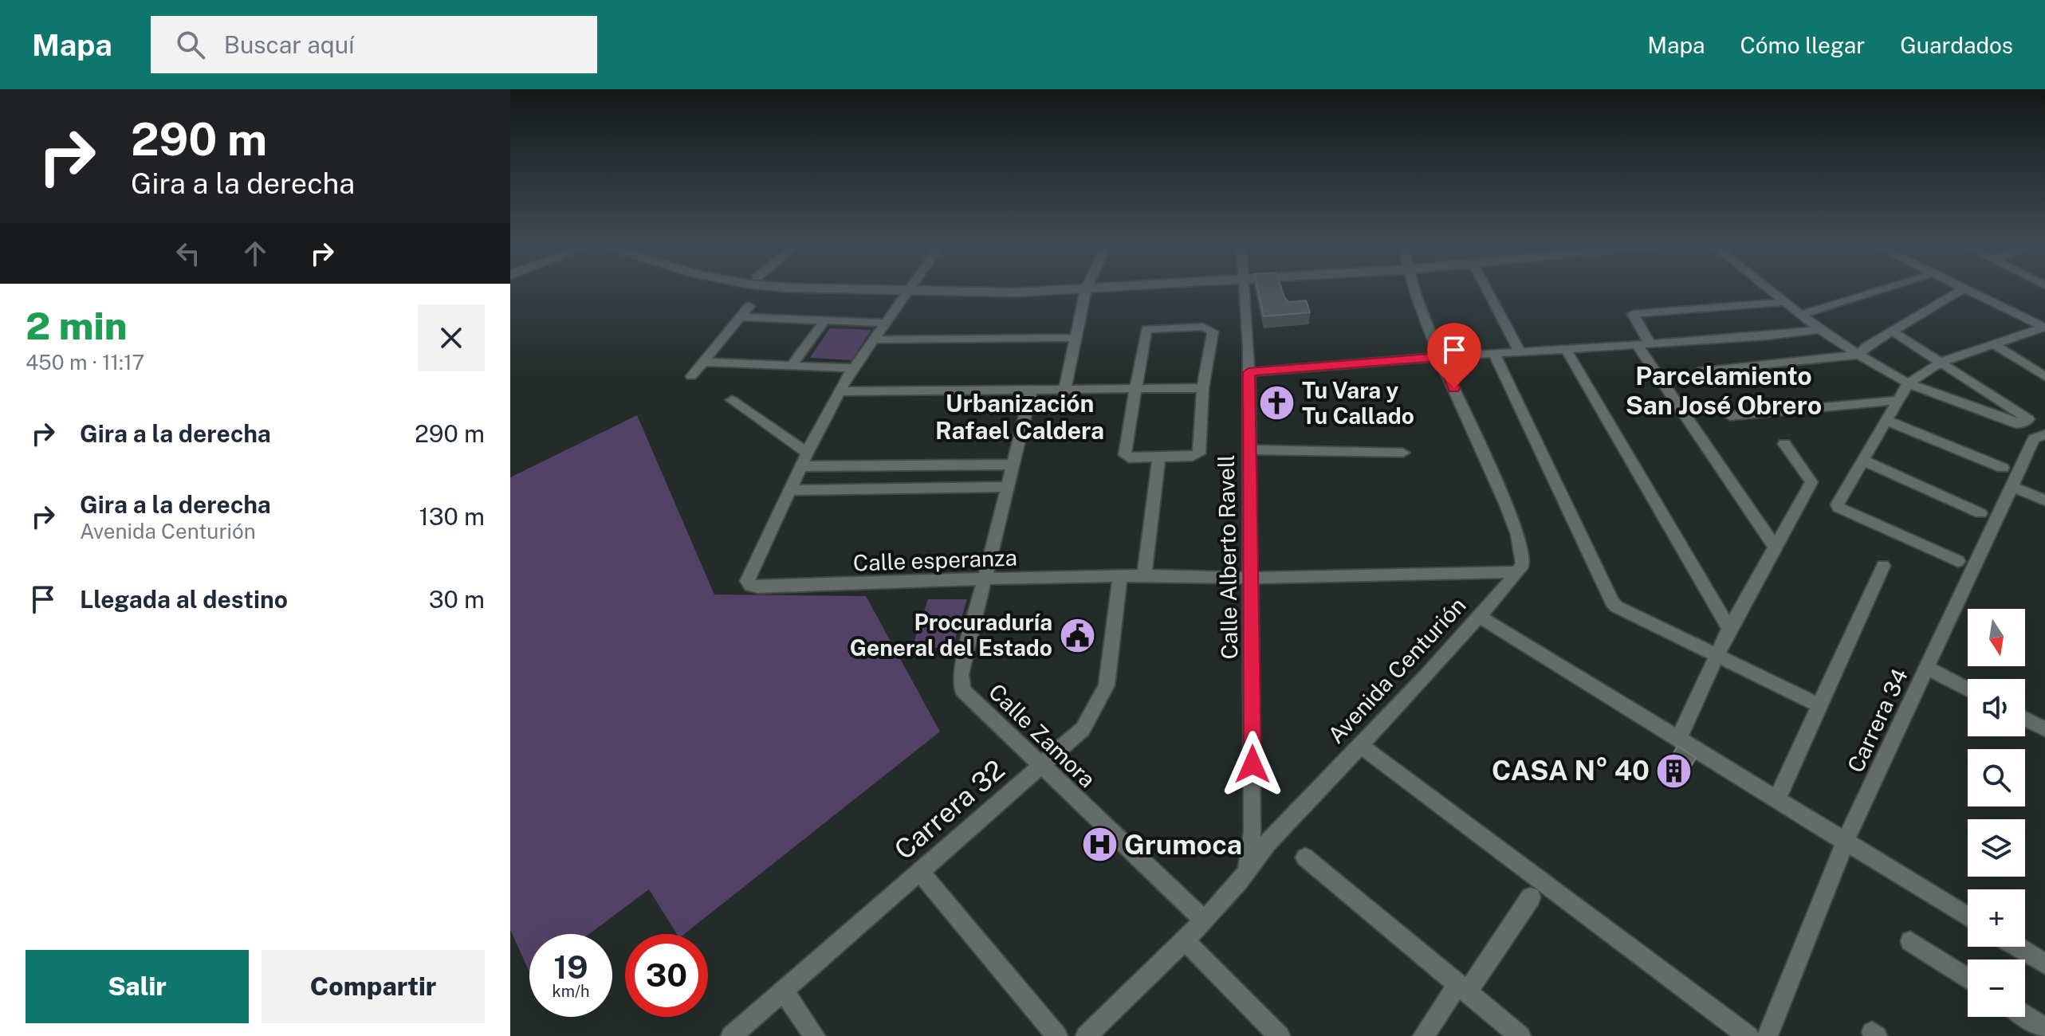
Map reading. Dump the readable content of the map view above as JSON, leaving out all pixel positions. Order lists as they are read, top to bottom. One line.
{"streets":{"street":["Calle Alberto Ravell","Calle esperanza","Avenida Centurión","Carrera 34","Calle Zamora","Carrera 32"]},"crossings":[["Calle Alberto Ravell","Calle esperanza"],["Calle Alberto Ravell","Avenida Centurión"],["Calle esperanza","Avenida Centurión"],["Calle esperanza","Calle Zamora"],["Calle esperanza","Carrera 32"],["Avenida Centurión","Calle Zamora"],["Calle Zamora","Carrera 32"]],"districts":["Parcelamiento San José Obrero","Urbanización Rafael Caldera"],"places":{"church":["Tu Vara y Tu Callado"],"public building":["Procuraduría General del Estado"],"building":["CASA N° 40"],"hospital":["Grumoca"]},"north":"bottom","page":{"header":"Mapa","search":"Buscar aquí","nav":["Mapa","Cómo llegar","Guardados"],"turn":["290 m","Gira a la derecha"],"heading":["2 min","450 m · 11:17"],"list":[{"name":"Gira a la derecha","value":"290 m"},{"name":"Gira a la derecha","note":"Avenida Centurión","value":"130 m"},{"name":"Llegada al destino","value":"30 m"}],"map_buttons":["+","−"],"speed":"19 km/h","limit":"30","buttons":["Salir","Compartir"]}}
